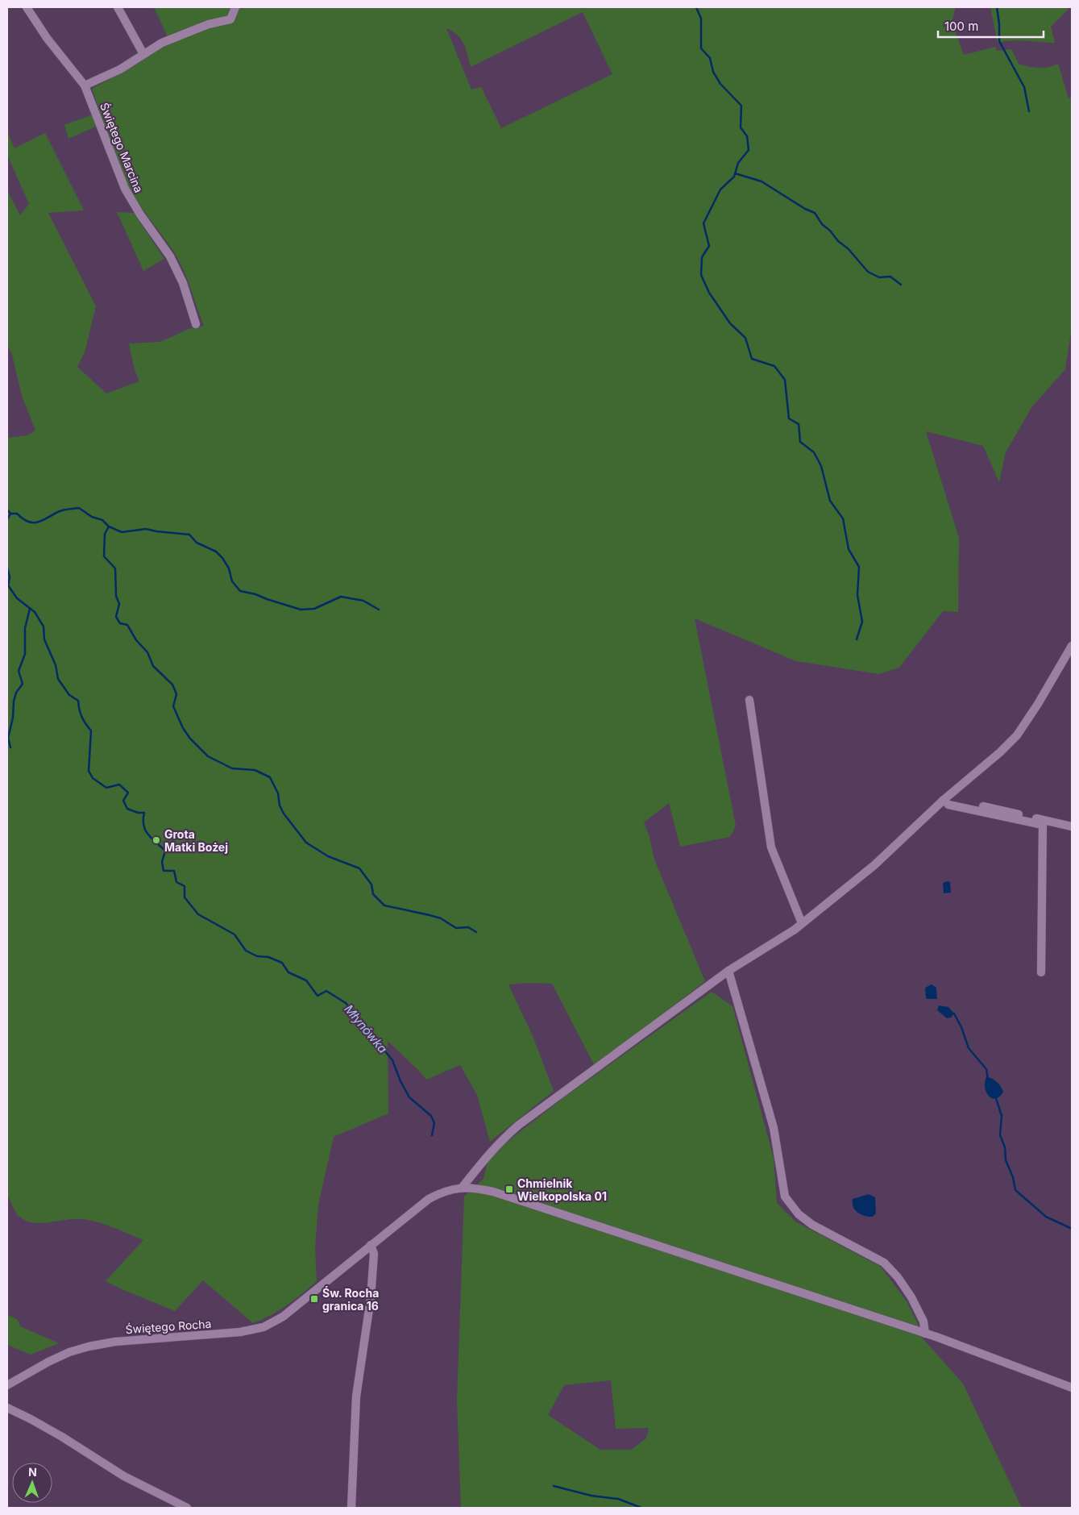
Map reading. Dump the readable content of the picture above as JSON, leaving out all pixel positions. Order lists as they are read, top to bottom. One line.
{"streets":{"street":["Świętego Marcina","Świętego Rocha"]},"water":["Młynówka"],"places":{"other":["Grota Matki Bożej"],"transit":["Chmielnik Wielkopolska 01","Św. Rocha granica 16"]},"scale_bar":"100 m","north":"top"}
